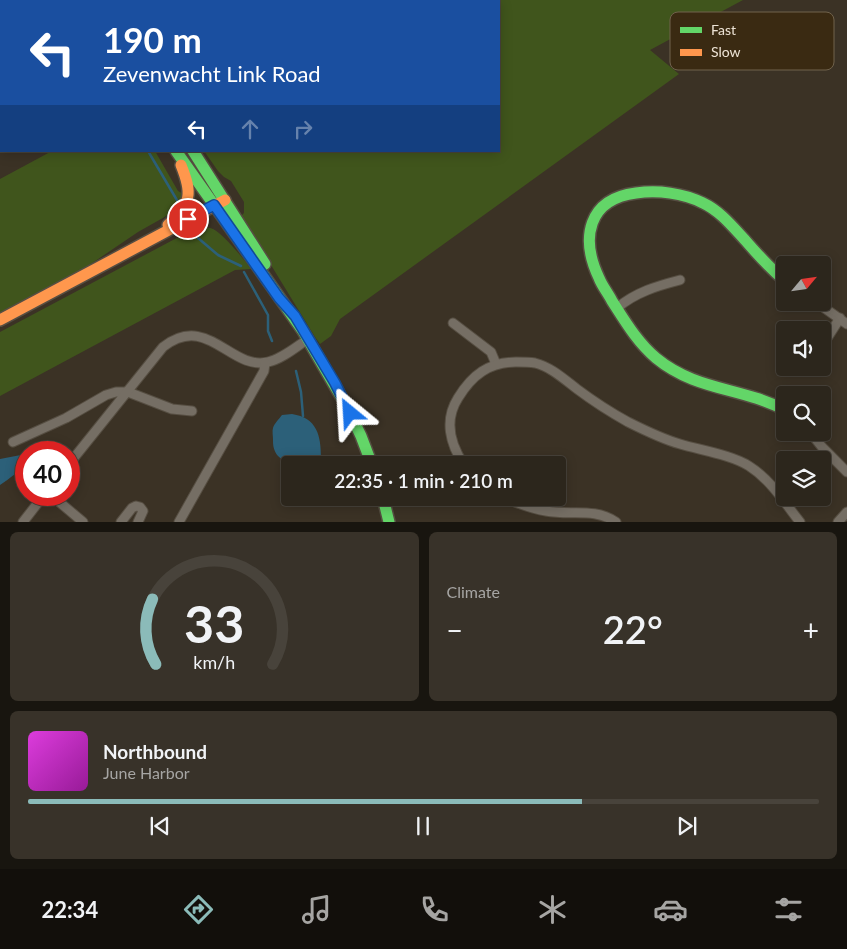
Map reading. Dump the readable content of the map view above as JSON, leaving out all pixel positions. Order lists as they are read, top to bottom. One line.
{"legend":["Fast","Slow"],"north":"top right","page":{"turn":["190 m","Zevenwacht Link Road"],"limit":"40","trip":"22:35 · 1 min · 210 m","tile":"Climate","heat":["−","22°","+"],"song":["Northbound","June Harbor"],"tabs":"22:34","gauge":["33","km/h"]}}
